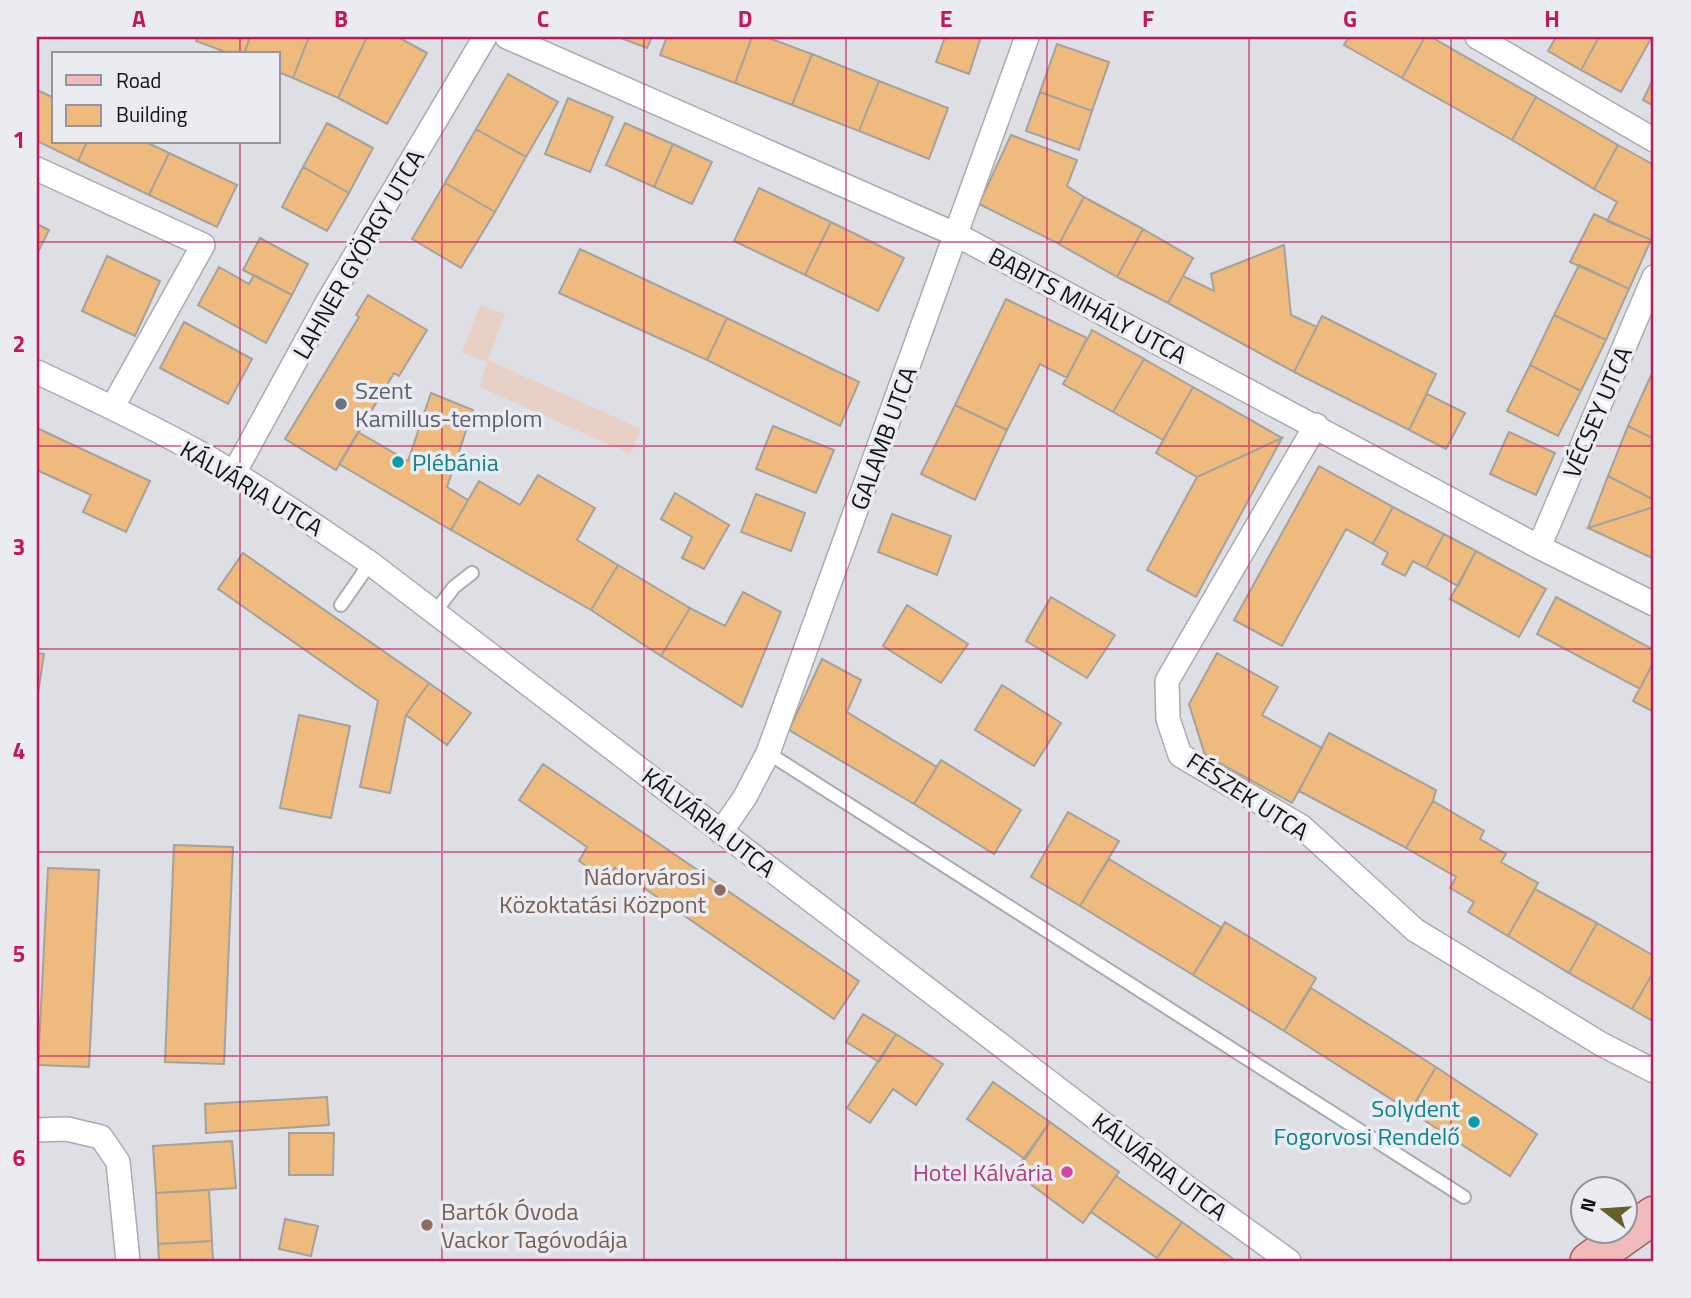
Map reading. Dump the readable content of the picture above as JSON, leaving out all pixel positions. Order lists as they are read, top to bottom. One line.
{"streets":{"street":["LAHNER GYÖRGY UTCA","BABITS MIHÁLY UTCA","VÉCSEY UTCA","GALAMB UTCA","KÁLVÁRIA UTCA","FÉSZEK UTCA"]},"crossings":[["LAHNER GYÖRGY UTCA","KÁLVÁRIA UTCA"],["BABITS MIHÁLY UTCA","VÉCSEY UTCA"],["BABITS MIHÁLY UTCA","GALAMB UTCA"],["BABITS MIHÁLY UTCA","FÉSZEK UTCA"],["GALAMB UTCA","KÁLVÁRIA UTCA"]],"places":["Szent Kamillus-templom","Plébánia","Nádorvárosi Közoktatási Központ","Solydent Fogorvosi Rendelő","Hotel Kálvária","Bartók Óvoda Vackor Tagóvodája"],"legend":["Road","Building"],"north":"left","grid":{"columns":["A","B","C","D","E","F","G","H"],"rows":["1","2","3","4","5","6"]}}
